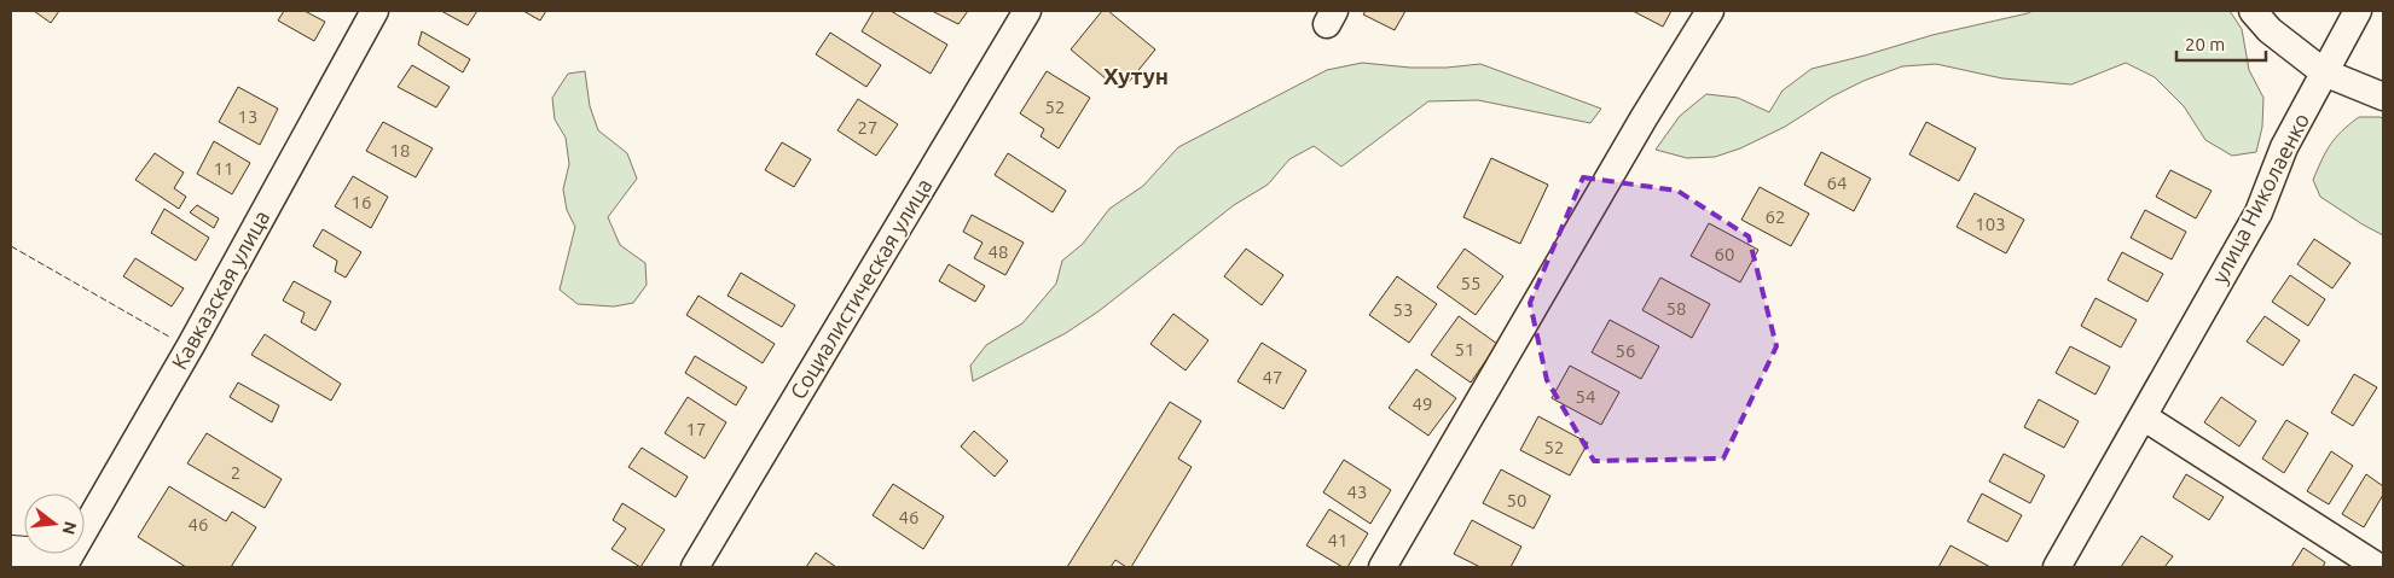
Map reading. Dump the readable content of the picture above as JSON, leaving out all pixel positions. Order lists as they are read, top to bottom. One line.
{"streets":{"street":["улица Николаенко","Социалистическая улица","Кавказская улица"]},"districts":["Хутун"],"house_numbers":["52","13","27","18","11","64","16","62","103","48","60","55","58","53","51","56","47","54","49","17","52","2","43","50","46","46","41"],"scale_bar":"20 m","north":"right"}
